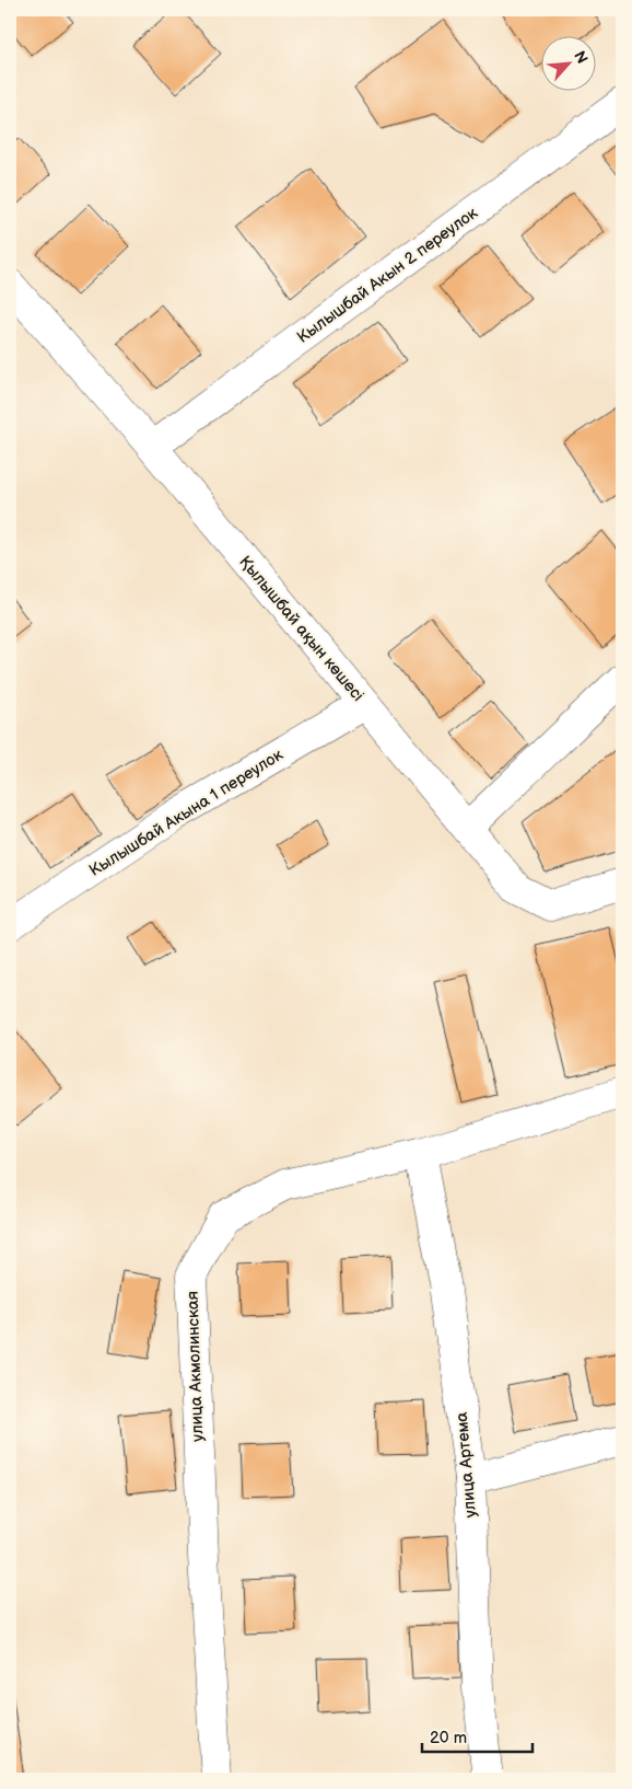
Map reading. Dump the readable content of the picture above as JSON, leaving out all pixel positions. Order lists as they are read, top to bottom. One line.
{"streets":{"street":["Кылышбай Акын 2 переулок","Қылышбай ақын көшесі","Кылышбай Акына 1 переулок","улица Акмолинская","улица Артема"]},"crossings":[["Кылышбай Акын 2 переулок","Қылышбай ақын көшесі"],["Қылышбай ақын көшесі","Кылышбай Акына 1 переулок"],["улица Акмолинская","улица Артема"]],"scale_bar":"20 m","north":"top right"}
